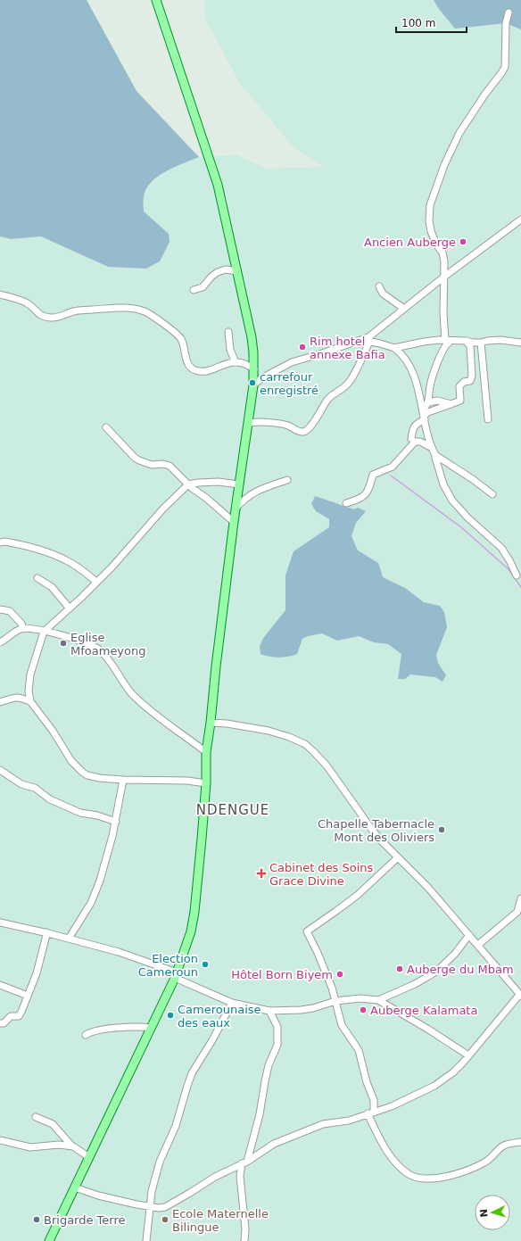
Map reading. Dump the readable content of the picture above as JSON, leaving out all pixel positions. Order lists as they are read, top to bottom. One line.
{"districts":["NDENGUE"],"places":{"other":["Ancien Auberge","Rim hotel annexe Bafia","carrefour enregistré","Eglise Mfoameyong","Chapelle Tabernacle Mont des Oliviers","Election Cameroun","Auberge du Mbam","Hôtel Born Biyem","Auberge Kalamata","Camerounaise des eaux","Brigarde Terre","Ecole Maternelle Bilingue"],"health":["Cabinet des Soins Grace Divine"]},"scale_bar":"100 m","north":"left"}
